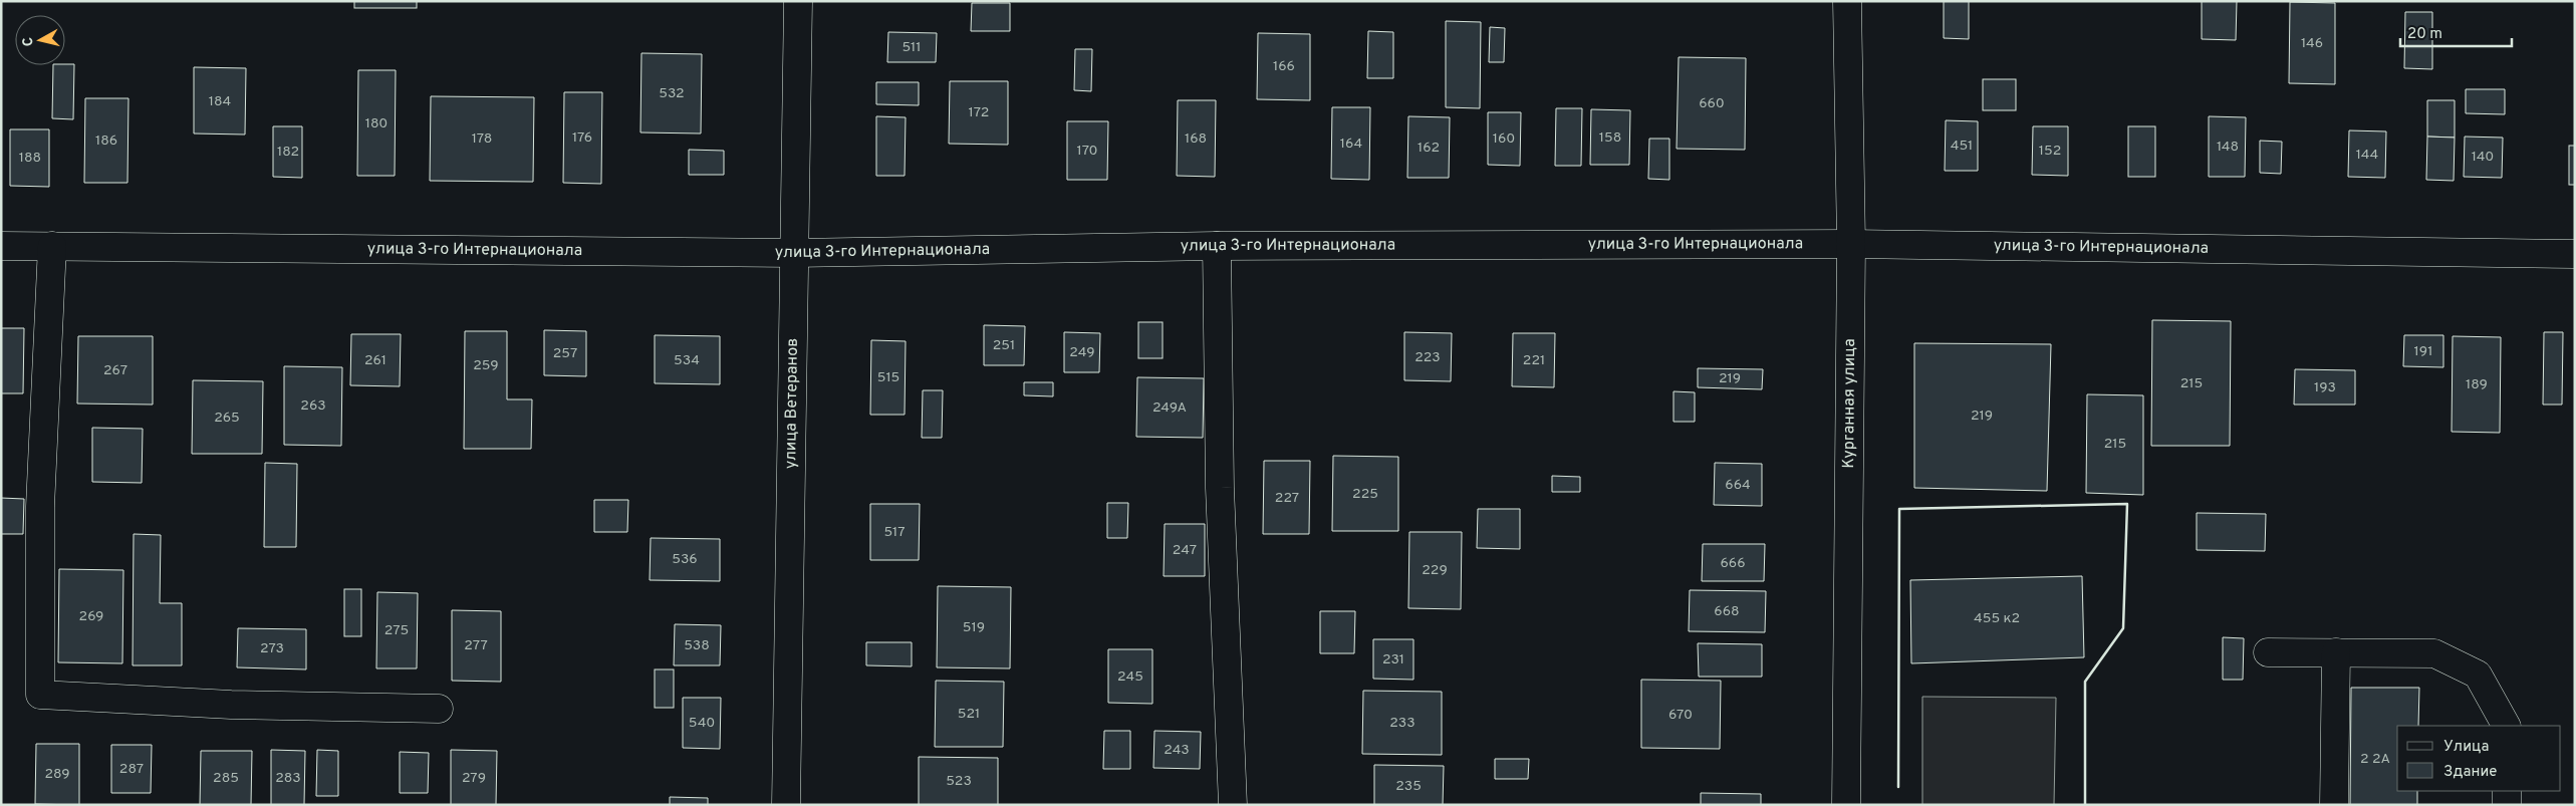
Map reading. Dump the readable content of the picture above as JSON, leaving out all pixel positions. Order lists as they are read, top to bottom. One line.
{"streets":{"street":["улица 3-го Интернационала","Курганная улица","улица Ветеранов"]},"crossings":[["улица 3-го Интернационала","Курганная улица"],["улица 3-го Интернационала","улица Ветеранов"]],"house_numbers":["146","511","166","532","184","660","172","180","176","158","178","168","160","186","164","451","148","162","170","152","182","144","140","188","251","191","249","257","223","261","534","221","259","267","515","219","215","189","193","263","249А","219","265","215","664","225","227","517","247","536","666","229","668","269","455 к2","519","275","277","538","273","231","245","521","670","540","233","243","2 2А","287","289","285","283","279","523","235"],"legend":["Улица","Здание"],"scale_bar":"20 m","north":"left"}
